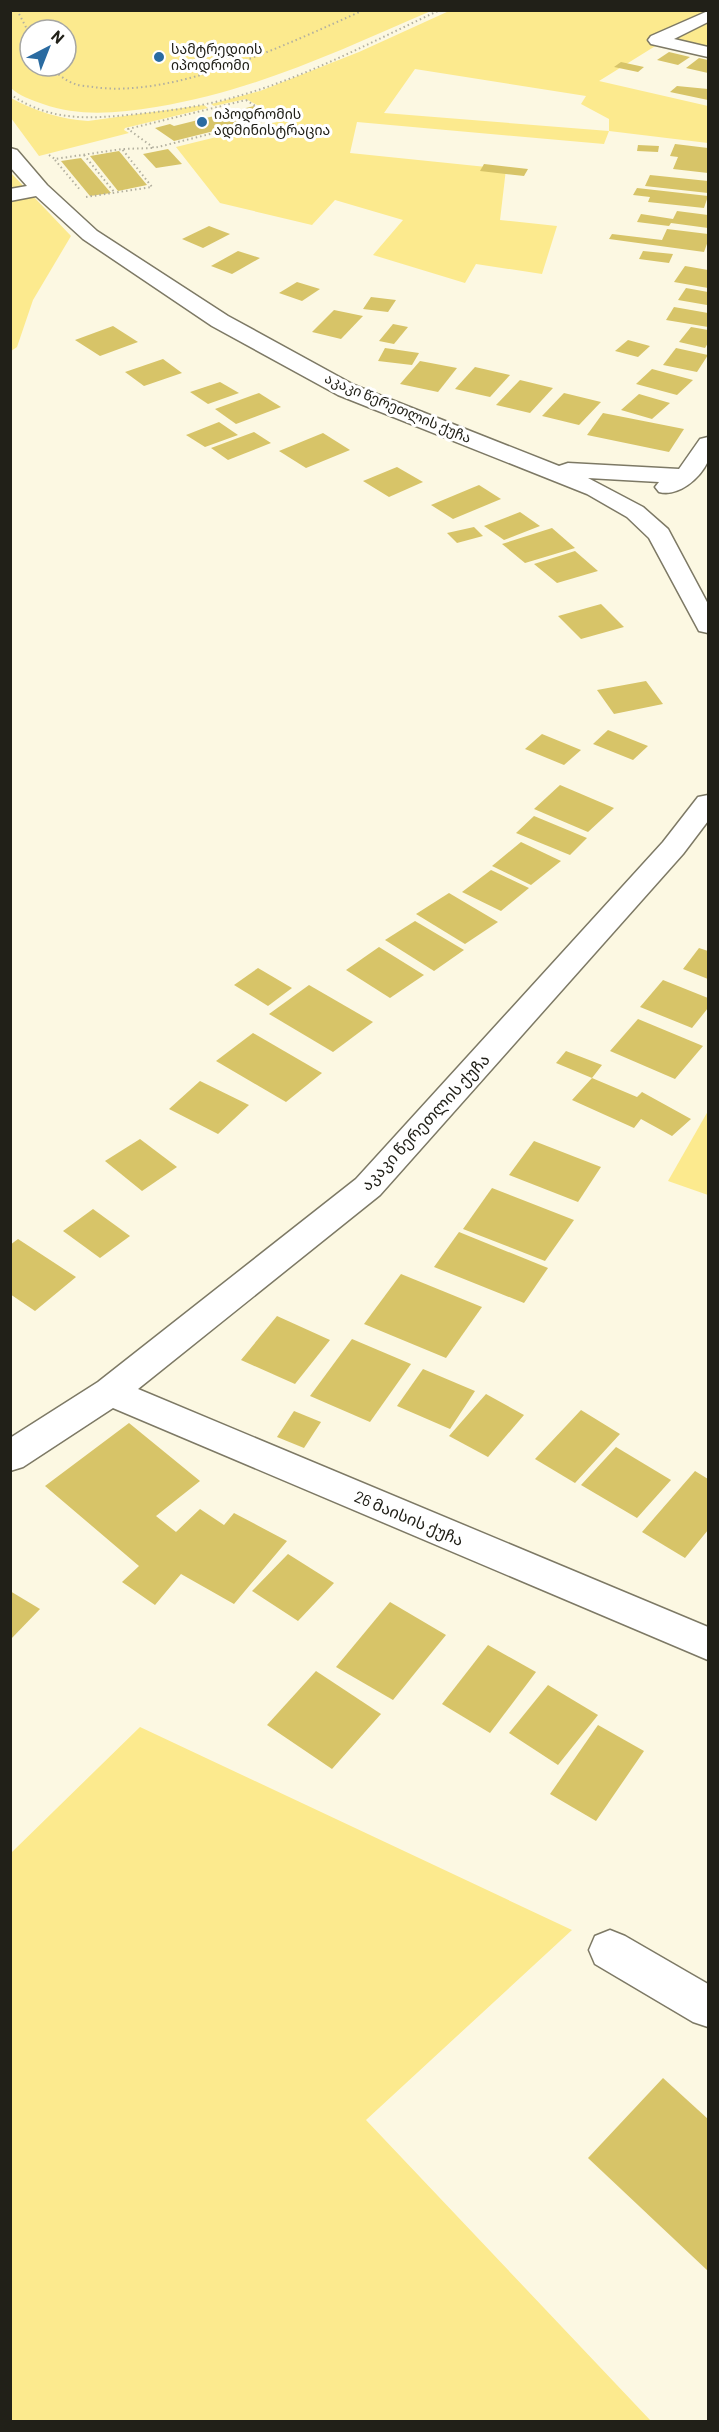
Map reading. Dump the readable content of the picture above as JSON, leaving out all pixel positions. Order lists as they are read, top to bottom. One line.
{"streets":{"street":["აკაკი წერეთლის ქუჩა","26 მაისის ქუჩა"]},"crossings":[["აკაკი წერეთლის ქუჩა","26 მაისის ქუჩა"]],"places":["სამტრედიის იპოდრომი","იპოდრომის ადმინისტრაცია"],"north":"top right"}
